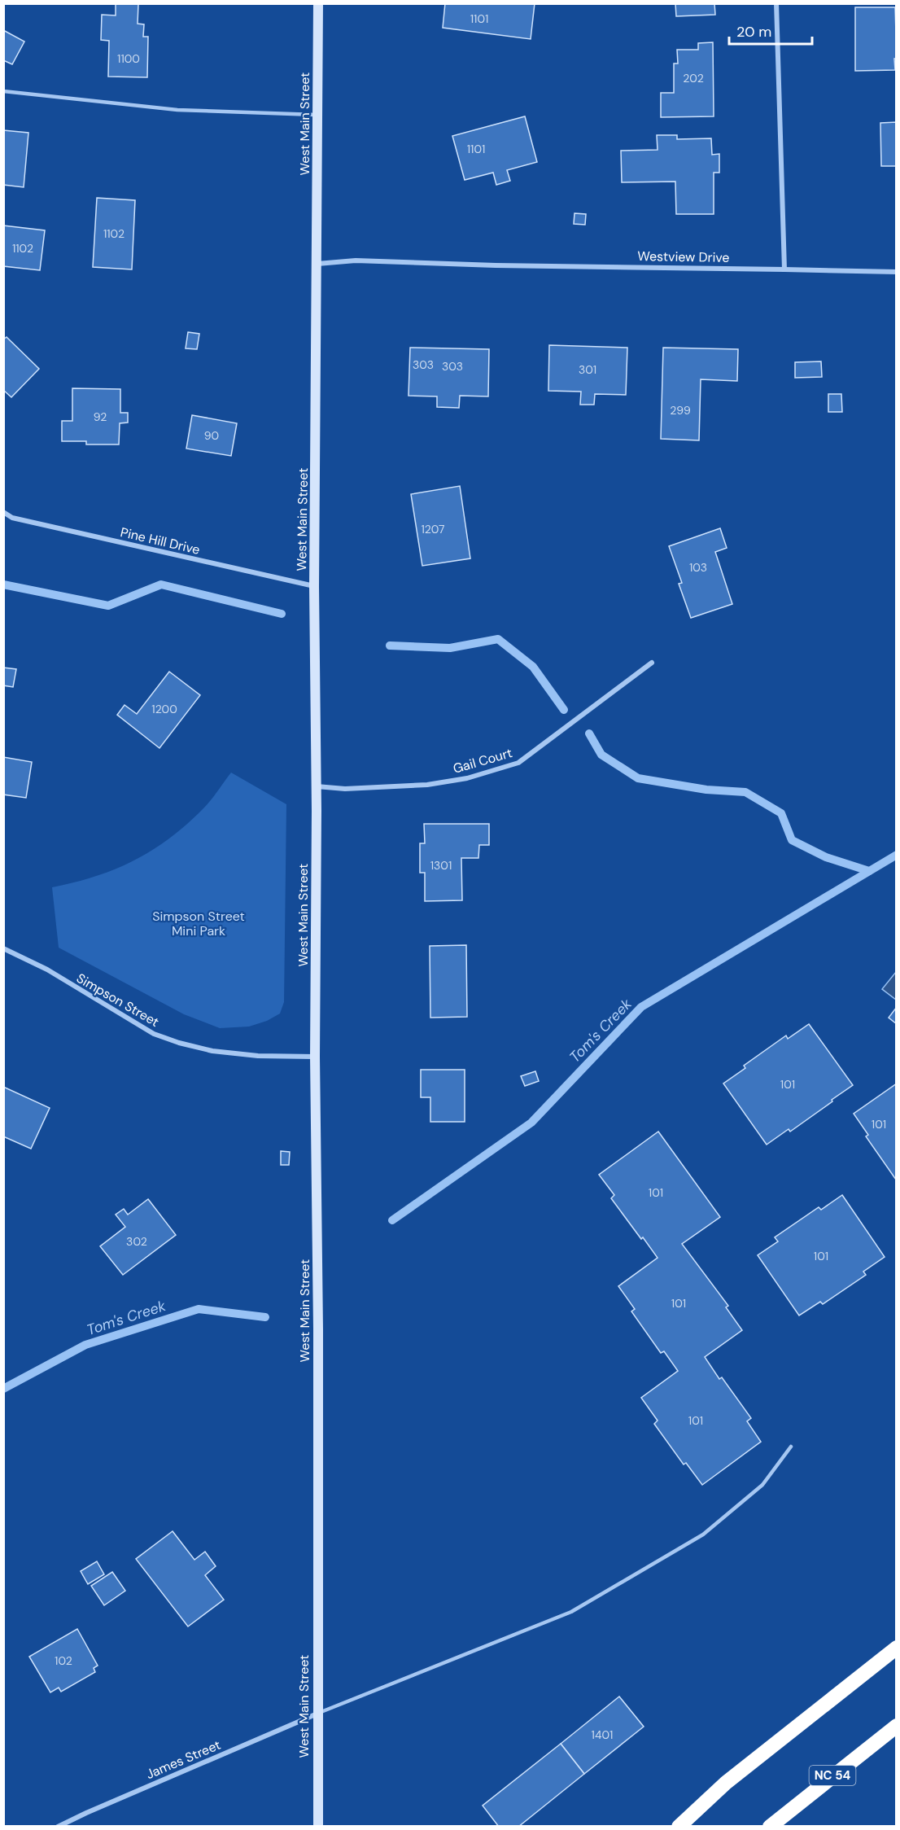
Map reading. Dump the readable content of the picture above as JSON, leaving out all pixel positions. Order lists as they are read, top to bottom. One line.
{"streets":{"highway":["NC 54"],"main road":["West Main Street"],"street":["Westview Drive","Pine Hill Drive","Gail Court","Simpson Street","James Street"]},"crossings":[["West Main Street","Westview Drive"],["West Main Street","Pine Hill Drive"],["West Main Street","Gail Court"],["West Main Street","Simpson Street"],["West Main Street","James Street"]],"water":["Tom's Creek"],"parks":["Simpson Street Mini Park"],"house_numbers":["1101","1100","202","1101","1102","1102","303","303","301","299","92","90","1207","103","1200","1301","101","101","101","302","101","101","101","102","1401"],"scale_bar":"20 m"}
